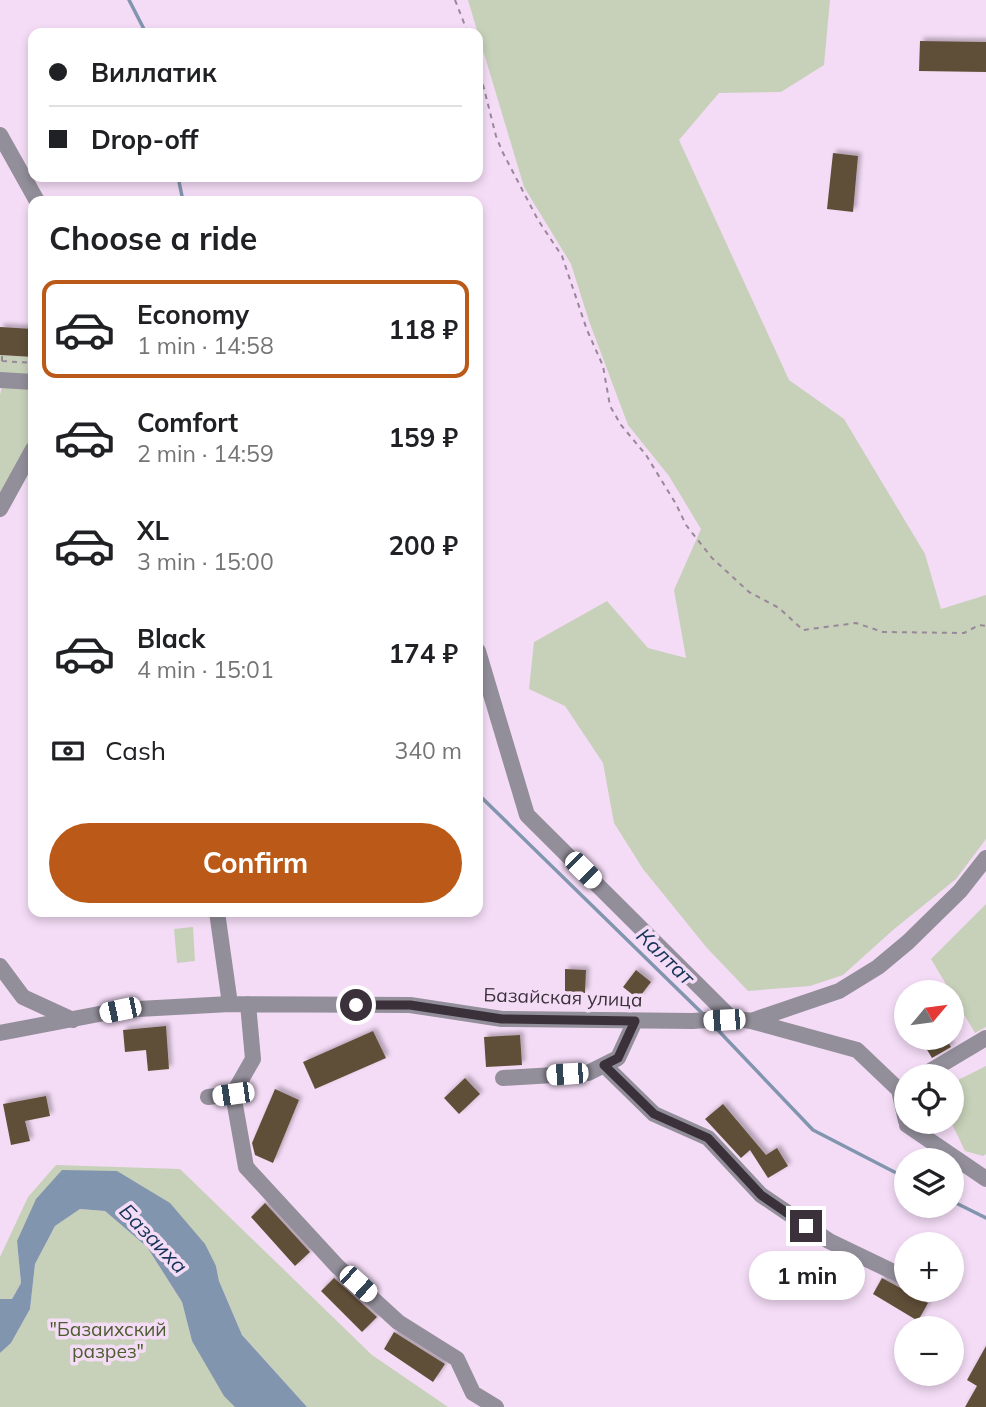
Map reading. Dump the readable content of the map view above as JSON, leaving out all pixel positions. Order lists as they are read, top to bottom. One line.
{"streets":{"street":["Базайская улица"]},"water":["Калтат","Базаиха"],"parks":["\"Базаихский разрез\""],"north":"top right","page":{"banner":["Виллатик","Drop-off"],"heading":"Choose a ride","list":[{"name":"Economy","note":"1 min · 14:58","value":"118 ₽"},{"name":"Comfort","note":"2 min · 14:59","value":"159 ₽"},{"name":"XL","note":"3 min · 15:00","value":"200 ₽"},{"name":"Black","note":"4 min · 15:01","value":"174 ₽"}],"pay":["Cash","340 m"],"buttons":"Confirm","map_buttons":["+","−"],"bubble":"1 min"}}
